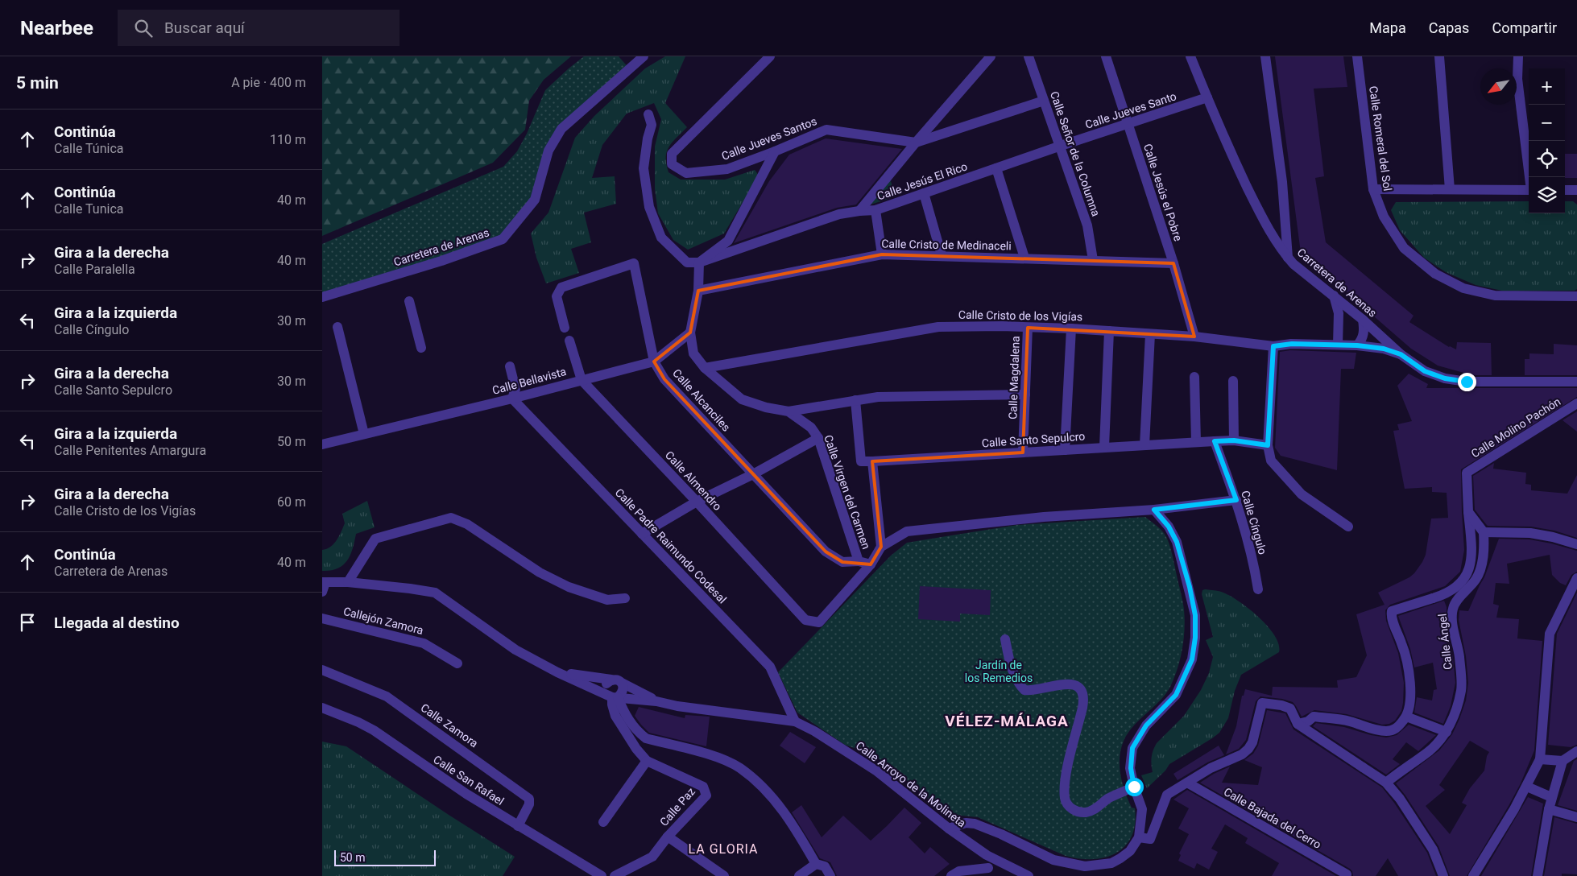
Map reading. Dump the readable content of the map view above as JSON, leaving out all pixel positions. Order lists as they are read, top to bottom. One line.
{"streets":{"street":["Calle Jueves Santo","Calle Jueves Santos","Calle Romeral del Sol","Calle Señor de la Columna","Calle Jesús El Rico","Calle Jesús el Pobre","Calle Cristo de Medinaceli","Carretera de Arenas","Calle Cristo de los Vigías","Calle Magdalena","Calle Bellavista","Calle Alcanciles","Calle Molino Pachón","Calle Santo Sepulcro","Calle Almendro","Calle Virgen del Carmen","Calle Cíngulo","Calle Padre Raimundo Codesal","Callejón Zamora","Calle Ángel","Calle Zamora","Calle San Rafael","Calle Arroyo de la Molineta","Calle Paz","Calle Bajada del Cerro"]},"crossings":[["Calle Jueves Santo","Calle Señor de la Columna"],["Calle Jueves Santo","Calle Jesús El Rico"],["Calle Jueves Santo","Calle Jesús el Pobre"],["Calle Jueves Santo","Carretera de Arenas"],["Calle Jueves Santos","Calle Señor de la Columna"],["Calle Señor de la Columna","Calle Jesús El Rico"],["Calle Señor de la Columna","Calle Cristo de Medinaceli"],["Calle Jesús El Rico","Calle Virgen del Carmen"],["Calle Jesús el Pobre","Calle Cristo de Medinaceli"],["Calle Jesús el Pobre","Calle Cristo de los Vigías"],["Calle Cristo de Medinaceli","Calle Virgen del Carmen"],["Carretera de Arenas","Calle Cristo de los Vigías"],["Calle Cristo de los Vigías","Calle Magdalena"],["Calle Cristo de los Vigías","Calle Virgen del Carmen"],["Calle Magdalena","Calle Santo Sepulcro"],["Calle Bellavista","Calle Alcanciles"],["Calle Bellavista","Calle Almendro"],["Calle Bellavista","Calle Virgen del Carmen"],["Calle Bellavista","Calle Padre Raimundo Codesal"],["Calle Alcanciles","Calle Virgen del Carmen"],["Calle Santo Sepulcro","Calle Cíngulo"],["Calle Almendro","Calle Virgen del Carmen"],["Calle Padre Raimundo Codesal","Calle Arroyo de la Molineta"],["Calle Zamora","Calle San Rafael"],["Calle Arroyo de la Molineta","Calle Paz"]],"districts":["VÉLEZ-MÁLAGA","LA GLORIA"],"parks":["Jardín de los Remedios"],"scale_bar":"50 m","north":"bottom left","page":{"header":"Nearbee","search":"Buscar aquí","nav":["Mapa","Capas","Compartir"],"heading":["5 min","A pie · 400 m"],"map_buttons":["+","−"],"list":[["Continúa","Calle Túnica","110 m"],["Continúa","Calle Tunica","40 m"],["Gira a la derecha","Calle Paralella","40 m"],["Gira a la izquierda","Calle Cíngulo","30 m"],["Gira a la derecha","Calle Santo Sepulcro","30 m"],["Gira a la izquierda","Calle Penitentes Amargura","50 m"],["Gira a la derecha","Calle Cristo de los Vigías","60 m"],["Continúa","Carretera de Arenas","40 m"],"Llegada al destino"],"scale":"50 m"}}
